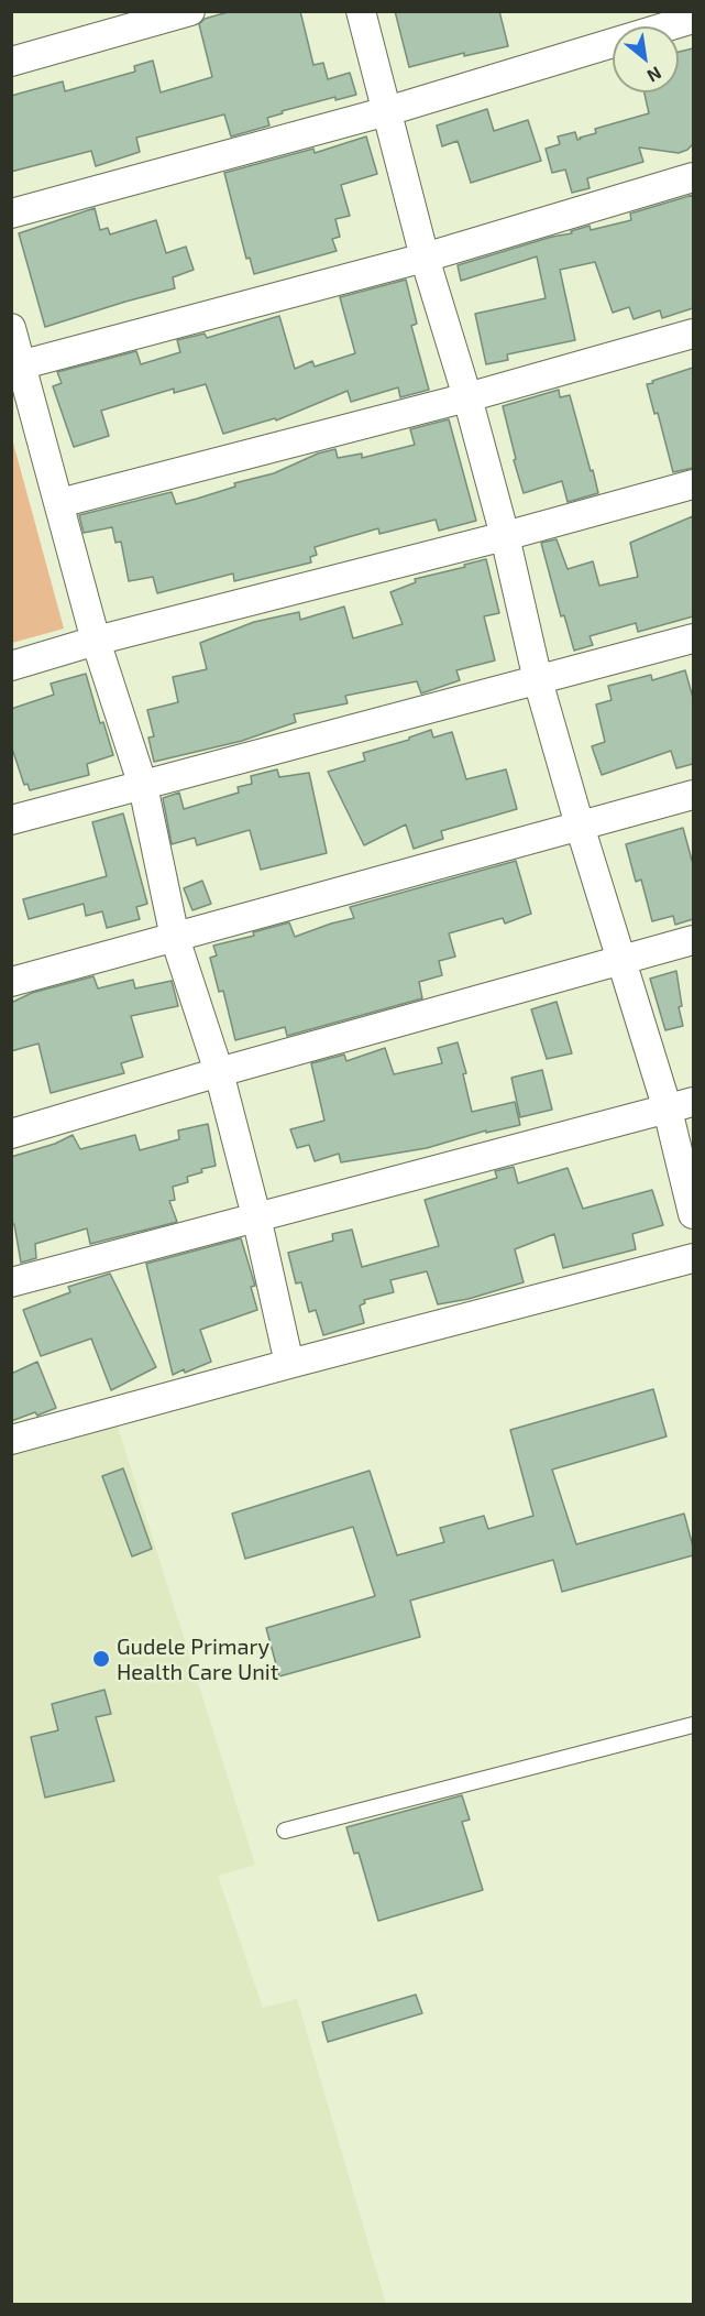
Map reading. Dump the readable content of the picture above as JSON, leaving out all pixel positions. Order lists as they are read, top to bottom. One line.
{"places":["Gudele Primary Health Care Unit"],"north":"bottom right"}
